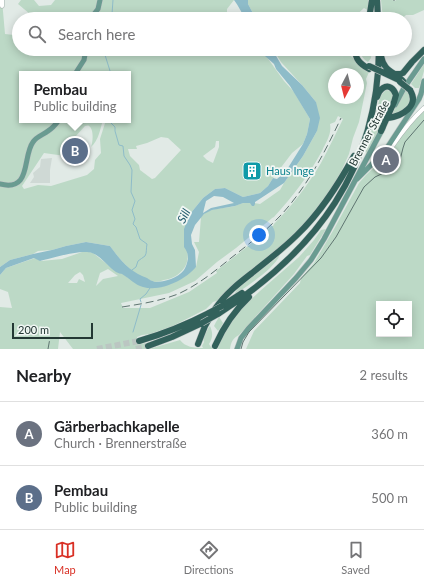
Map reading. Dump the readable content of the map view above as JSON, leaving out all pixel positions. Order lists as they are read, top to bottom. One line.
{"streets":{"main road":["Brenner Straße"]},"water":["Sill"],"places":{"building":["Haus Inge"]},"scale_bar":"200 m","north":"bottom","page":{"search":"Search here","popup":["Pembau","Public building"],"pins":["B","A"],"scale":"200 m","heading":["Nearby","2 results"],"list":[{"mark":"A","name":"Gärberbachkapelle","note":"Church · Brennerstraße","value":"360 m"},{"mark":"B","name":"Pembau","note":"Public building","value":"500 m"}],"nav":["Map","Directions","Saved"]}}
